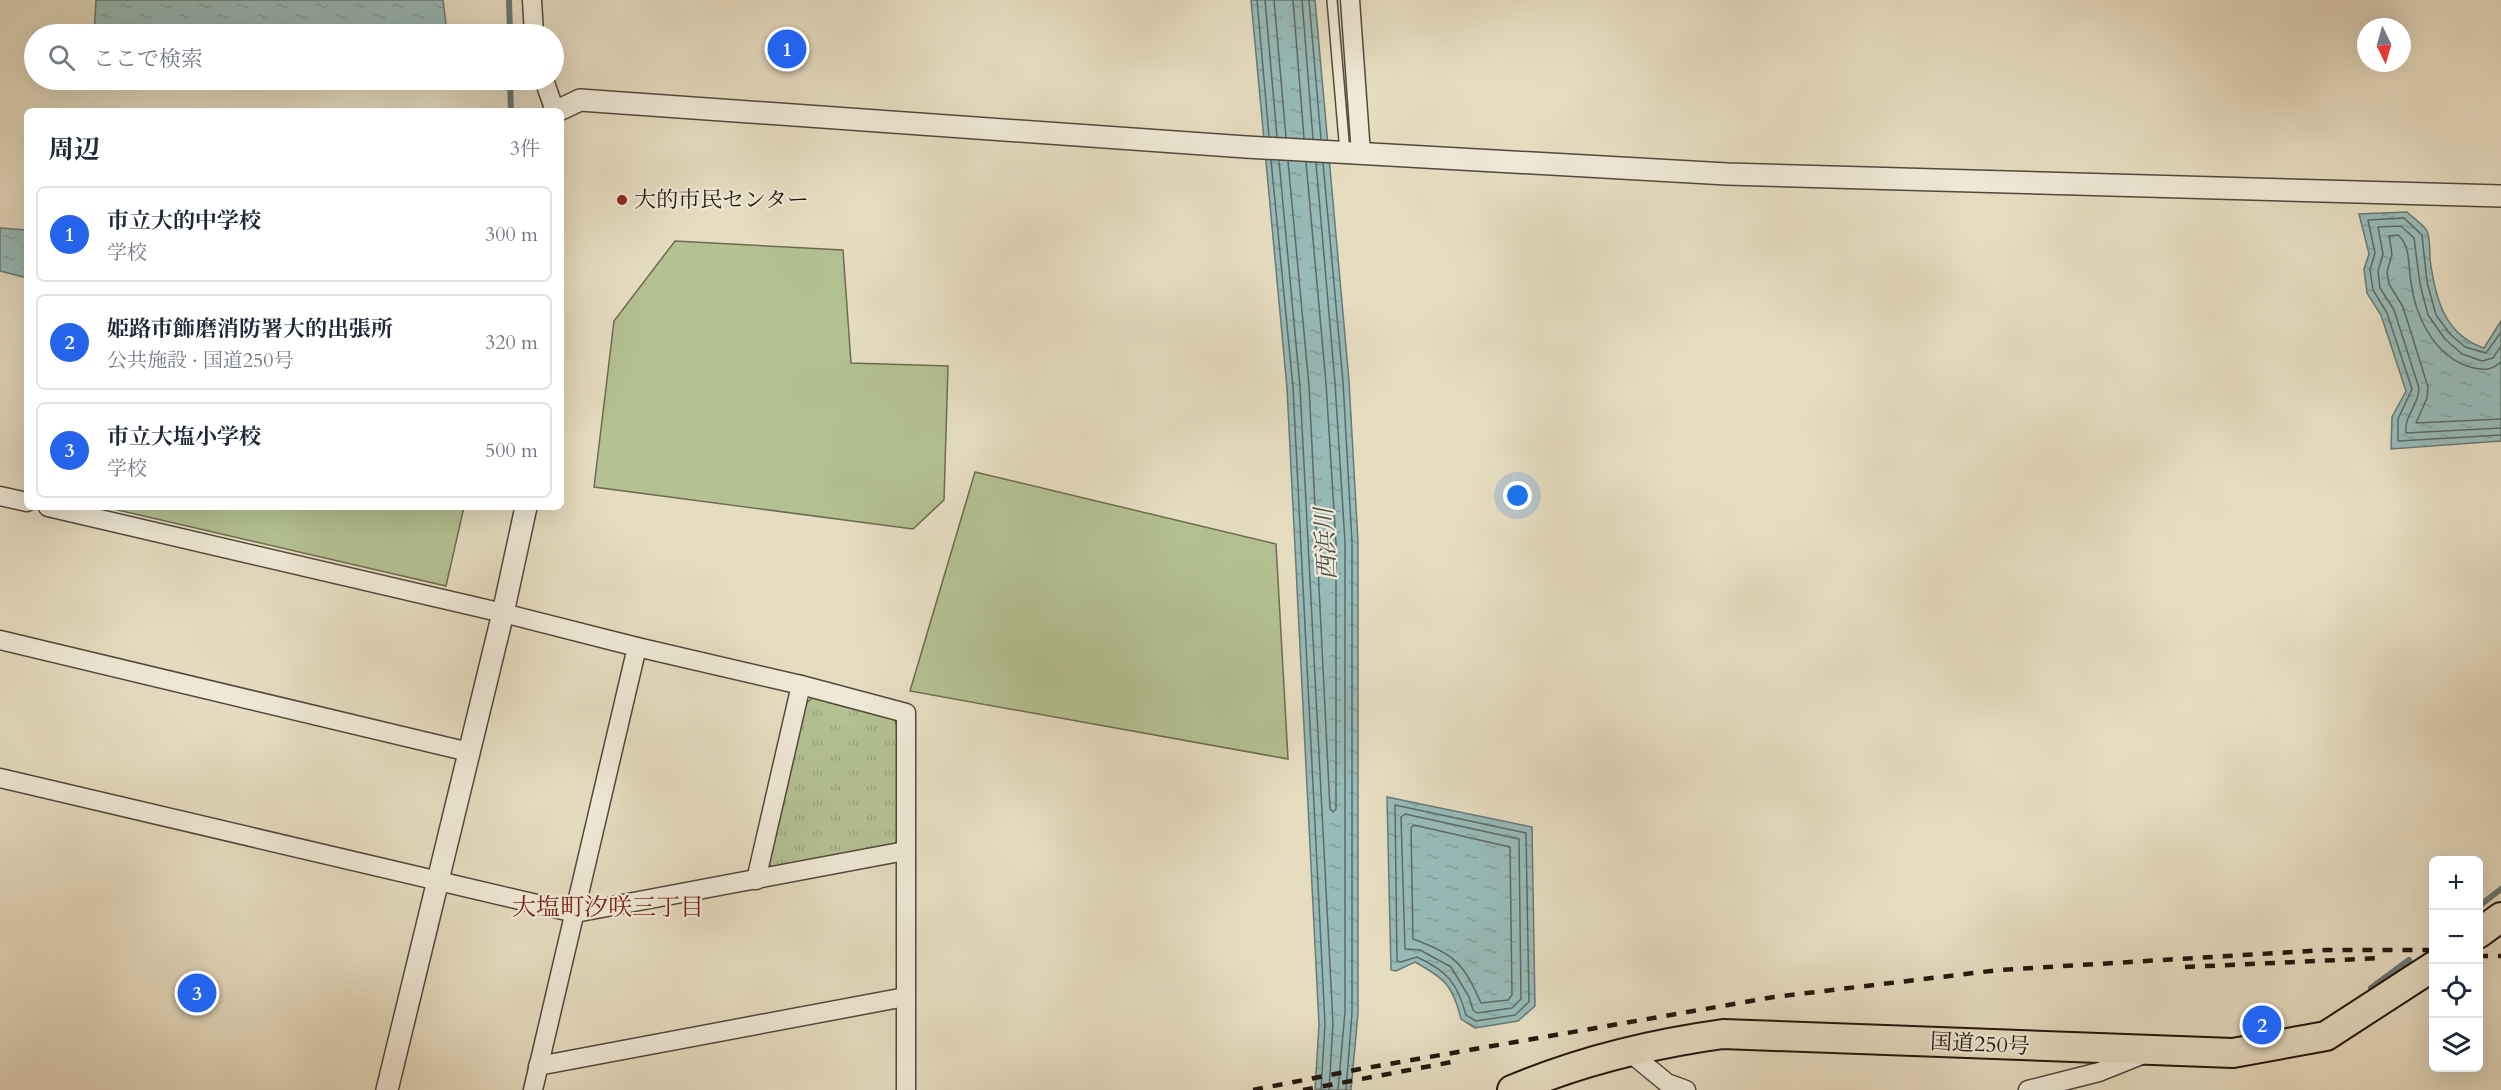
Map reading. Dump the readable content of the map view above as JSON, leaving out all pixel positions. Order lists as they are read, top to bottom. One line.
{"streets":{"highway":["国道250号"]},"districts":["大塩町汐咲三丁目"],"water":["西浜川"],"places":["大的市民センター"],"north":"bottom","page":{"search":"ここで検索","pins":["1","3","2"],"heading":["周辺","3件"],"list":[{"mark":"1","name":"市立大的中学校","note":"学校","value":"300 m"},{"mark":"2","name":"姫路市飾磨消防署大的出張所","note":"公共施設 · 国道250号","value":"320 m"},{"mark":"3","name":"市立大塩小学校","note":"学校","value":"500 m"}],"map_buttons":["+","−"]}}
